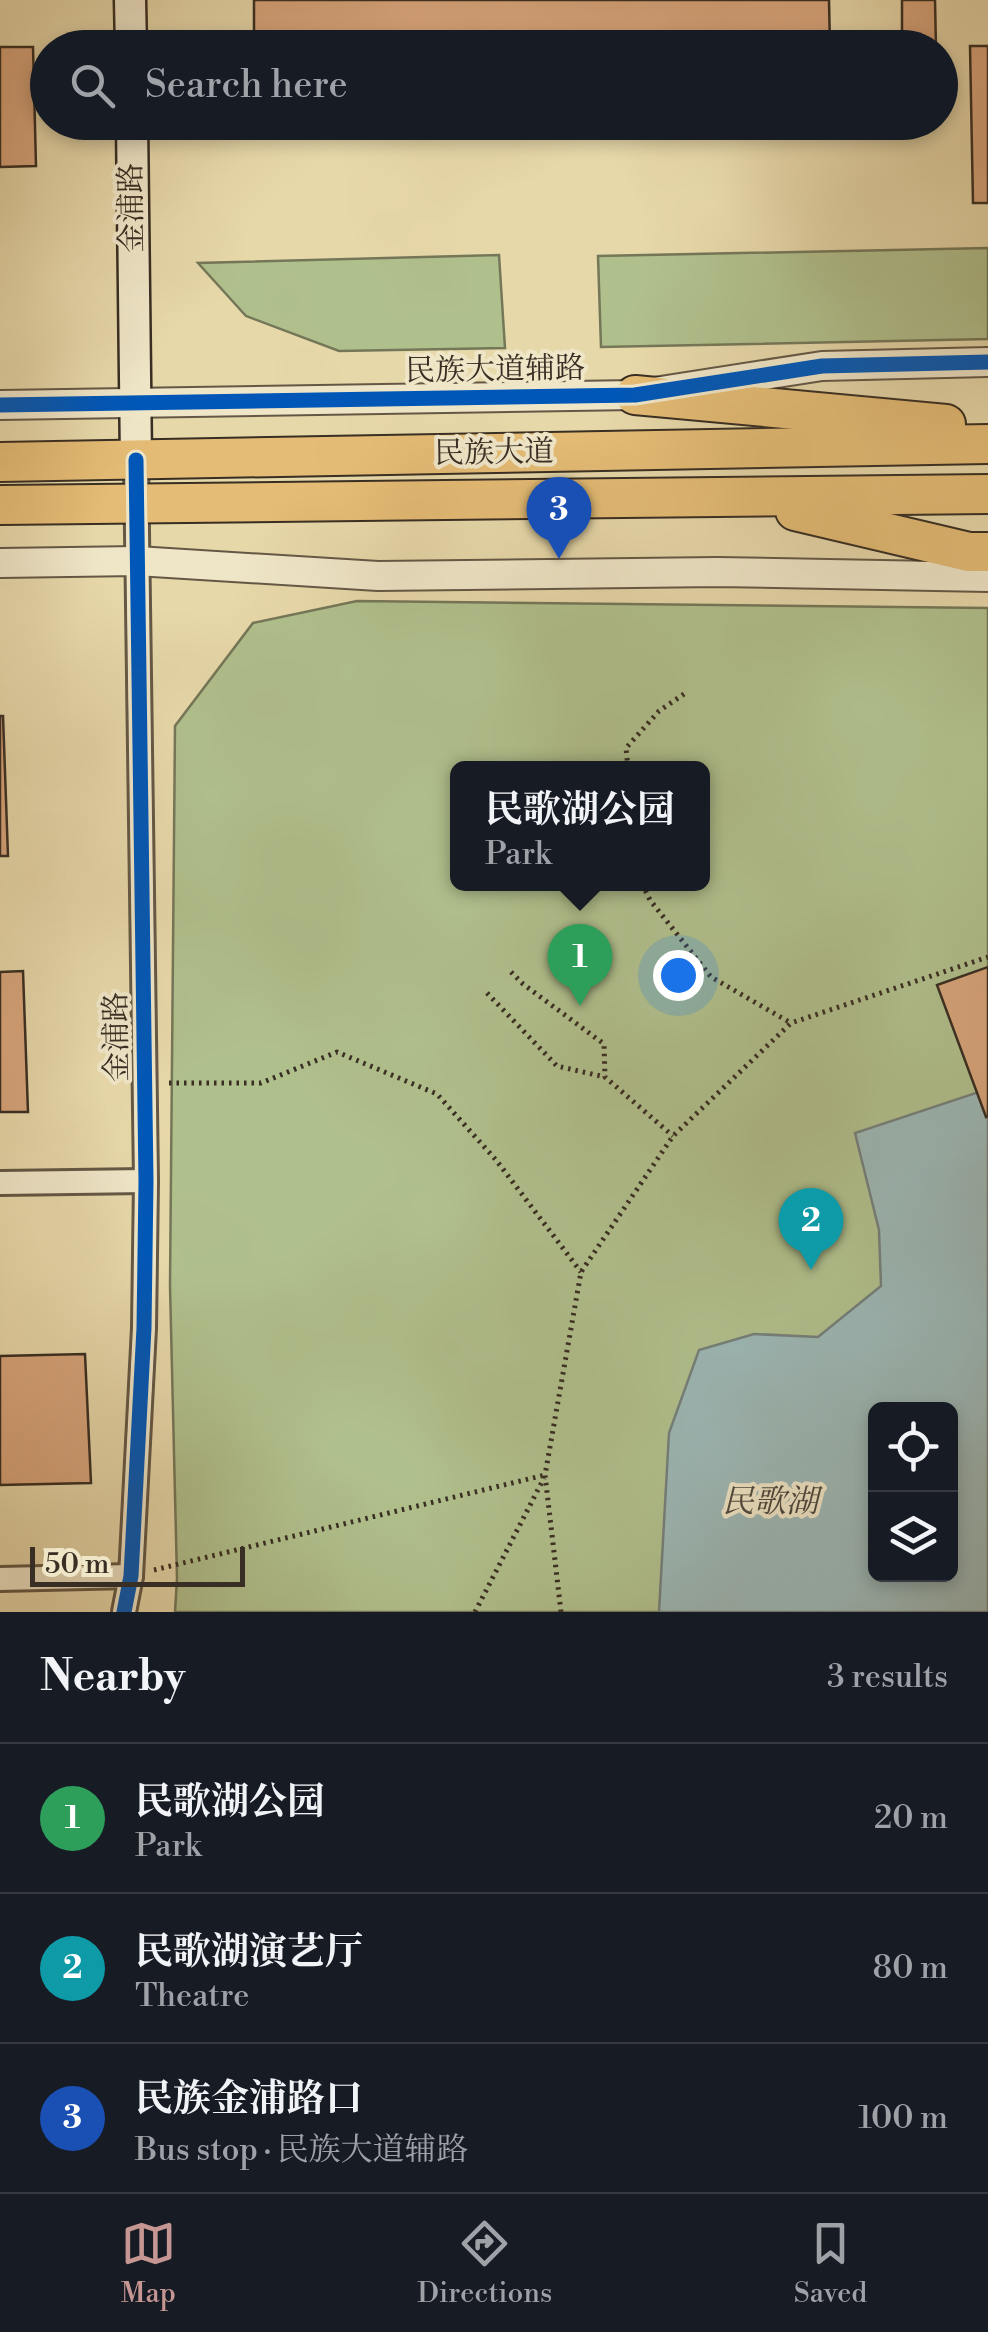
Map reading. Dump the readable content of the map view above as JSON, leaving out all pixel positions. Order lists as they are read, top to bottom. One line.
{"streets":{"highway":["民族大道"],"main road":["金浦路"],"street":["民族大道辅路"]},"crossings":[["金浦路","民族大道辅路"],["金浦路","民族大道"]],"water":["民歌湖"],"scale_bar":"50 m","page":{"search":"Search here","pins":["3","1","2"],"popup":["民歌湖公园","Park"],"scale":"50 m","heading":["Nearby","3 results"],"list":[{"mark":"1","name":"民歌湖公园","note":"Park","value":"20 m"},{"mark":"2","name":"民歌湖演艺厅","note":"Theatre","value":"80 m"},{"mark":"3","name":"民族金浦路口","note":"Bus stop · 民族大道辅路","value":"100 m"}],"nav":["Map","Directions","Saved"]}}
